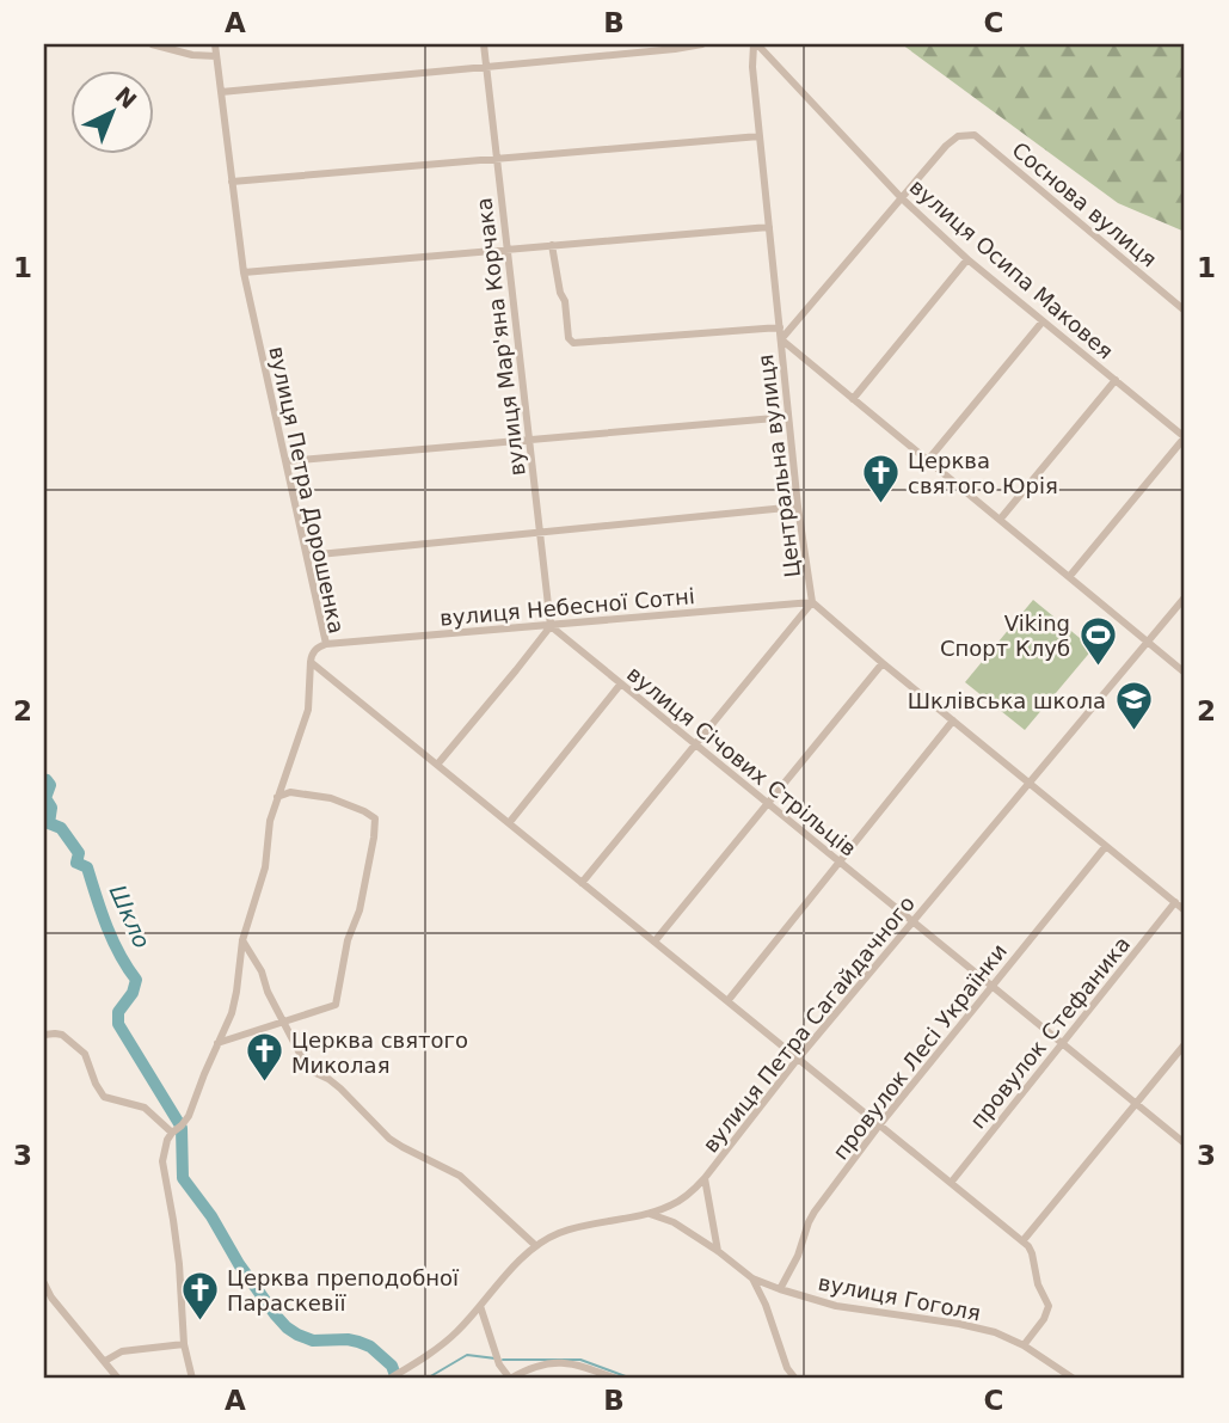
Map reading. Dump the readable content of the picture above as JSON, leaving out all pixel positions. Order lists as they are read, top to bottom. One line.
{"streets":{"street":["Соснова вулиця","вулиця Осипа Маковея","вулиця Мар'яна Корчака","Центральна вулиця","вулиця Петра Дорошенка","вулиця Небесної Сотні","вулиця Січових Стрільців","вулиця Петра Сагайдачного","провулок Стефаника","провулок Лесі Українки","вулиця Гоголя"]},"crossings":[["Соснова вулиця","вулиця Осипа Маковея"],["вулиця Осипа Маковея","Центральна вулиця"],["вулиця Мар'яна Корчака","вулиця Небесної Сотні"],["вулиця Мар'яна Корчака","вулиця Січових Стрільців"],["Центральна вулиця","вулиця Небесної Сотні"],["Центральна вулиця","вулиця Петра Сагайдачного"],["Центральна вулиця","провулок Стефаника"],["Центральна вулиця","провулок Лесі Українки"],["вулиця Петра Дорошенка","вулиця Небесної Сотні"],["вулиця Петра Дорошенка","вулиця Петра Сагайдачного"],["вулиця Петра Дорошенка","провулок Стефаника"],["вулиця Петра Дорошенка","провулок Лесі Українки"],["вулиця Небесної Сотні","вулиця Січових Стрільців"],["вулиця Січових Стрільців","вулиця Петра Сагайдачного"],["вулиця Січових Стрільців","провулок Стефаника"],["вулиця Січових Стрільців","провулок Лесі Українки"],["вулиця Петра Сагайдачного","вулиця Гоголя"],["провулок Лесі Українки","вулиця Гоголя"]],"water":["Шкло"],"places":{"church":["Церква святого Юрія","Церква святого Миколая","Церква преподобної Параскевії"],"sports":["Viking Спорт Клуб"],"school or university":["Шклівська школа"]},"north":"top right","grid":{"columns":["A","B","C"],"rows":["1","2","3"]}}
